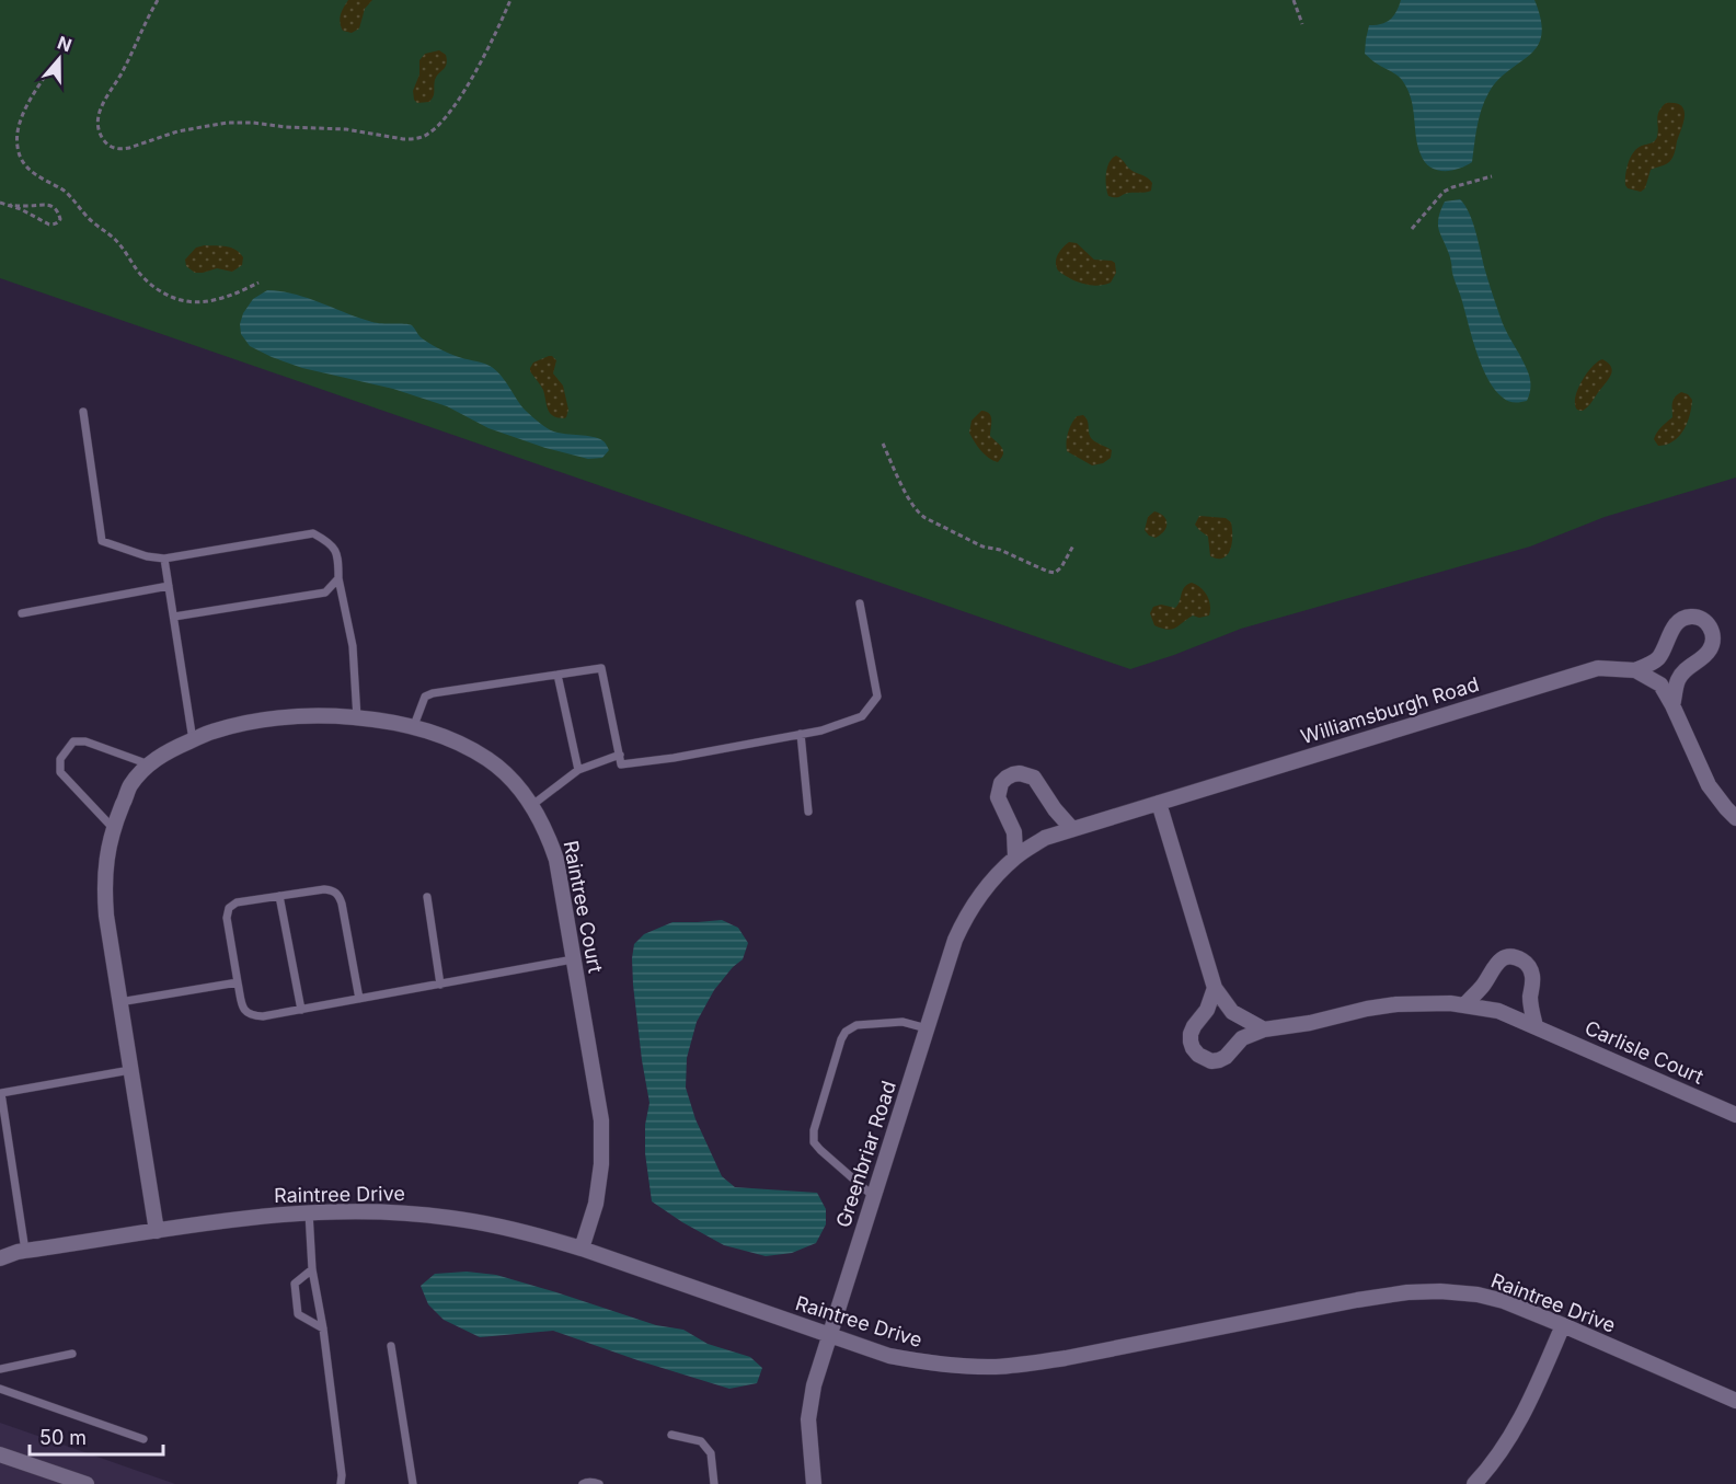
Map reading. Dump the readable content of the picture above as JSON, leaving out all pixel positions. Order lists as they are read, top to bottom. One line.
{"streets":{"street":["Williamsburgh Road","Raintree Court","Carlisle Court","Greenbriar Road","Raintree Drive"]},"crossings":[["Williamsburgh Road","Greenbriar Road"],["Raintree Court","Raintree Drive"],["Greenbriar Road","Raintree Drive"]],"scale_bar":"50 m","north":"top"}
